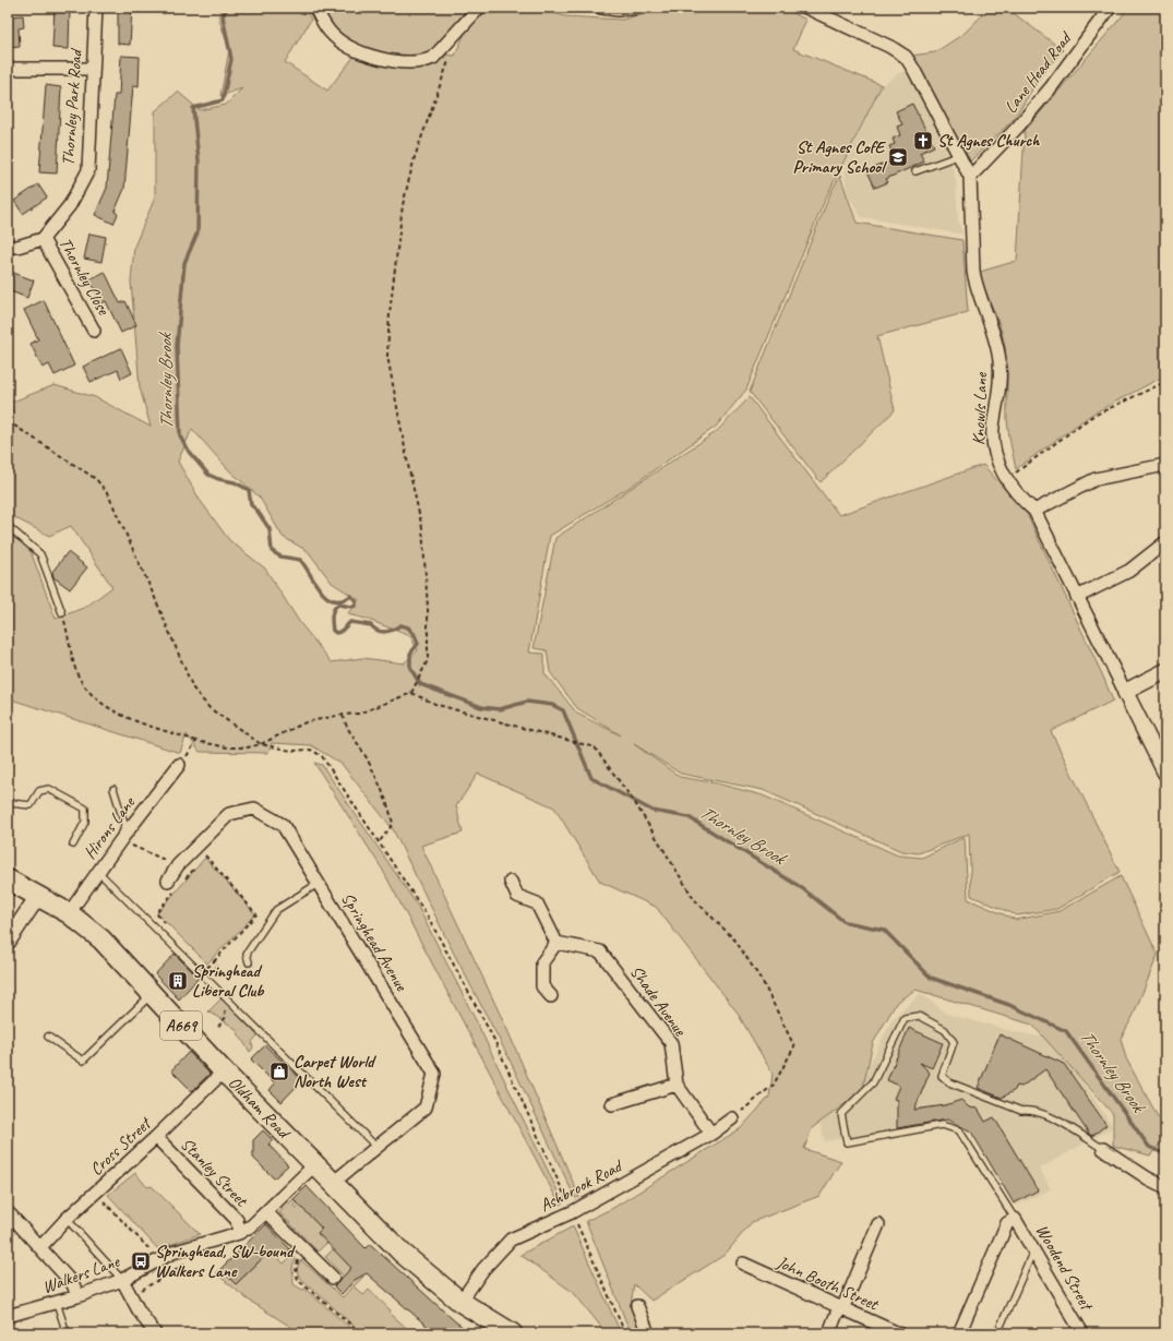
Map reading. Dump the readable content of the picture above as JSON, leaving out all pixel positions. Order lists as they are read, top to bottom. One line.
{"streets":{"main road":["A669","Oldham Road"],"street":["Lane Head Road","Thornley Park Road","Thornley Close","Knowls Lane","Hirons Lane","Springhead Avenue","Shade Avenue","Cross Street","Stanley Street","Ashbrook Road","Woodend Street","Walkers Lane","John Booth Street"]},"crossings":[["Lane Head Road","Knowls Lane"],["Thornley Park Road","Thornley Close"],["Hirons Lane","Oldham Road"],["Springhead Avenue","Oldham Road"],["Shade Avenue","Ashbrook Road"],["Oldham Road","Cross Street"],["Oldham Road","Ashbrook Road"],["Oldham Road","Walkers Lane"],["Cross Street","Stanley Street"],["Stanley Street","Walkers Lane"]],"water":["Thornley Brook"],"places":{"church":["St Agnes Church"],"school or university":["St Agnes CofE Primary School"],"building":["Springhead Liberal Club"],"shop":["Carpet World North West"],"bus stop":["Springhead, SW-bound Walkers Lane"]}}
